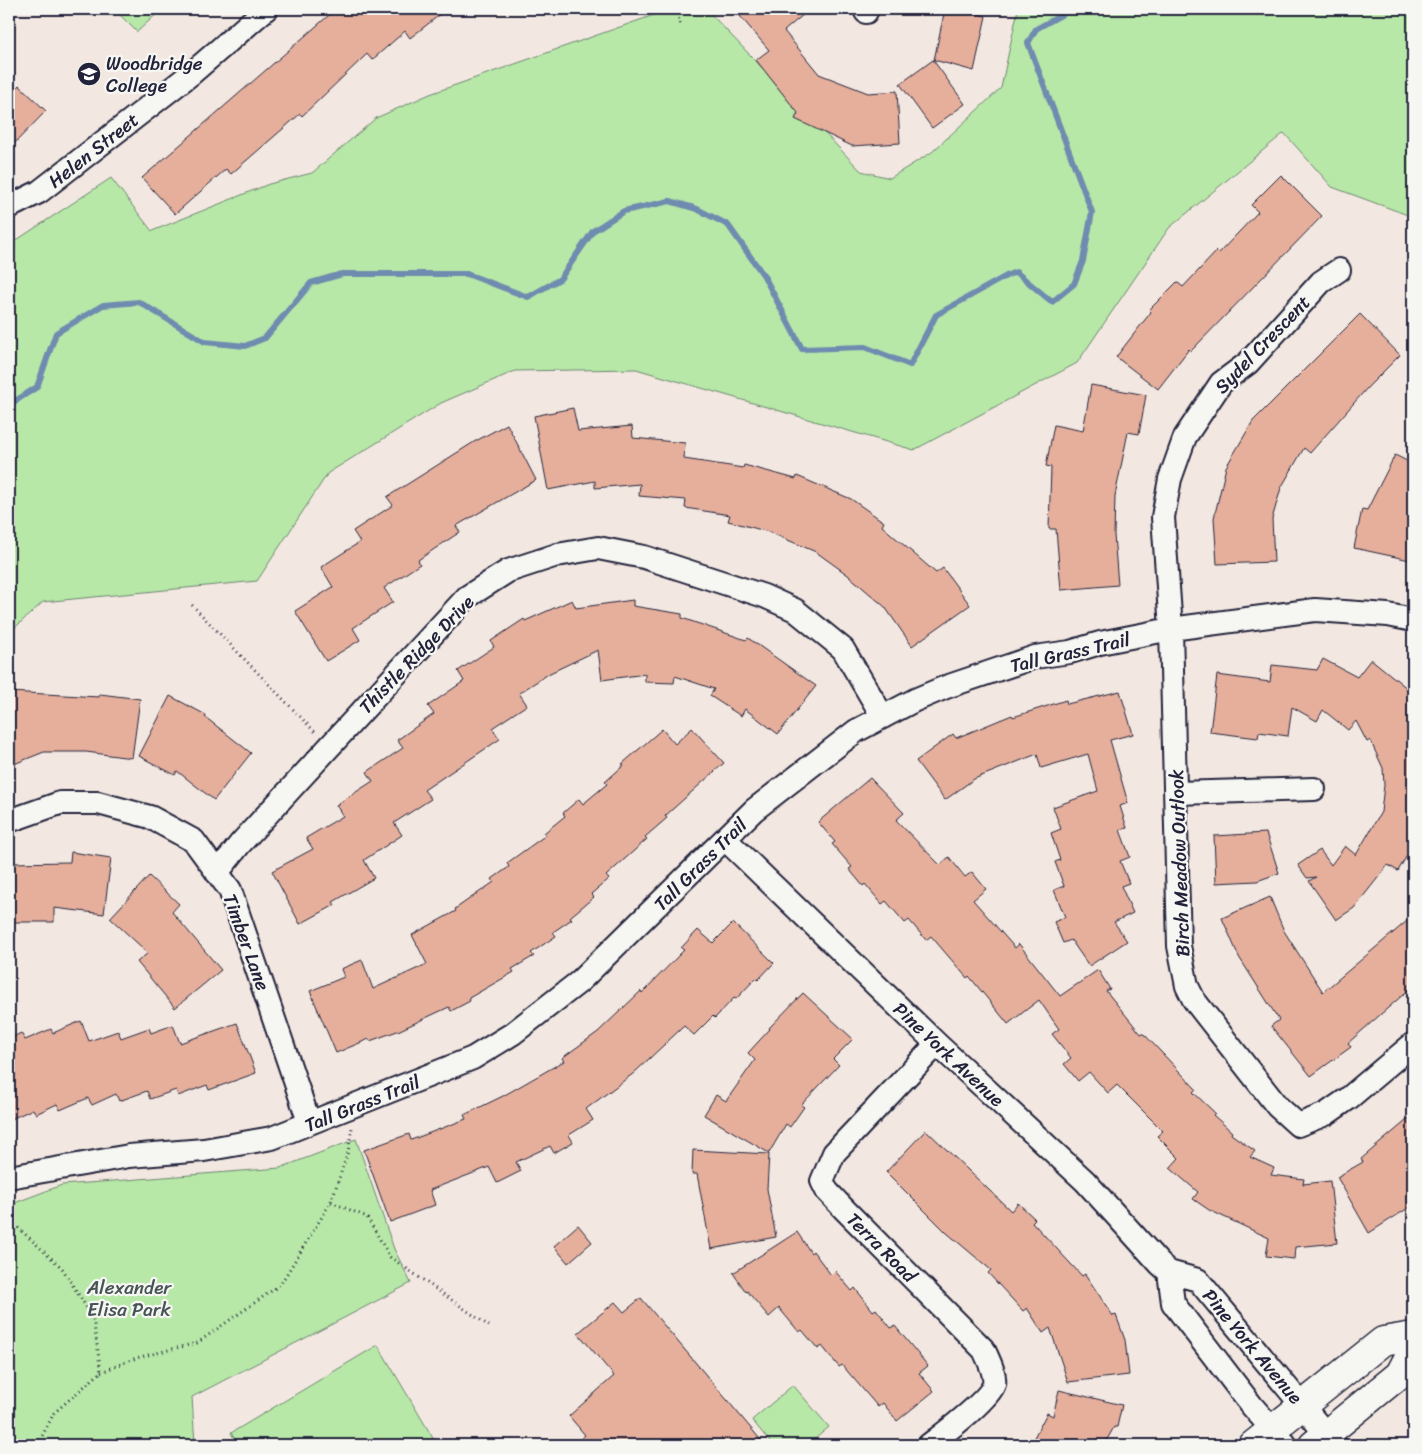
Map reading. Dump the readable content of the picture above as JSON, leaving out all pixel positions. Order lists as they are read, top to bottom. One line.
{"streets":{"street":["Helen Street","Sydel Crescent","Tall Grass Trail","Thistle Ridge Drive","Birch Meadow Outlook","Timber Lane","Pine York Avenue","Terra Road"]},"crossings":[["Sydel Crescent","Tall Grass Trail"],["Sydel Crescent","Birch Meadow Outlook"],["Tall Grass Trail","Thistle Ridge Drive"],["Tall Grass Trail","Birch Meadow Outlook"],["Tall Grass Trail","Timber Lane"],["Tall Grass Trail","Pine York Avenue"],["Thistle Ridge Drive","Timber Lane"],["Pine York Avenue","Terra Road"]],"parks":["Alexander Elisa Park"],"places":{"school or university":["Woodbridge College"]}}
